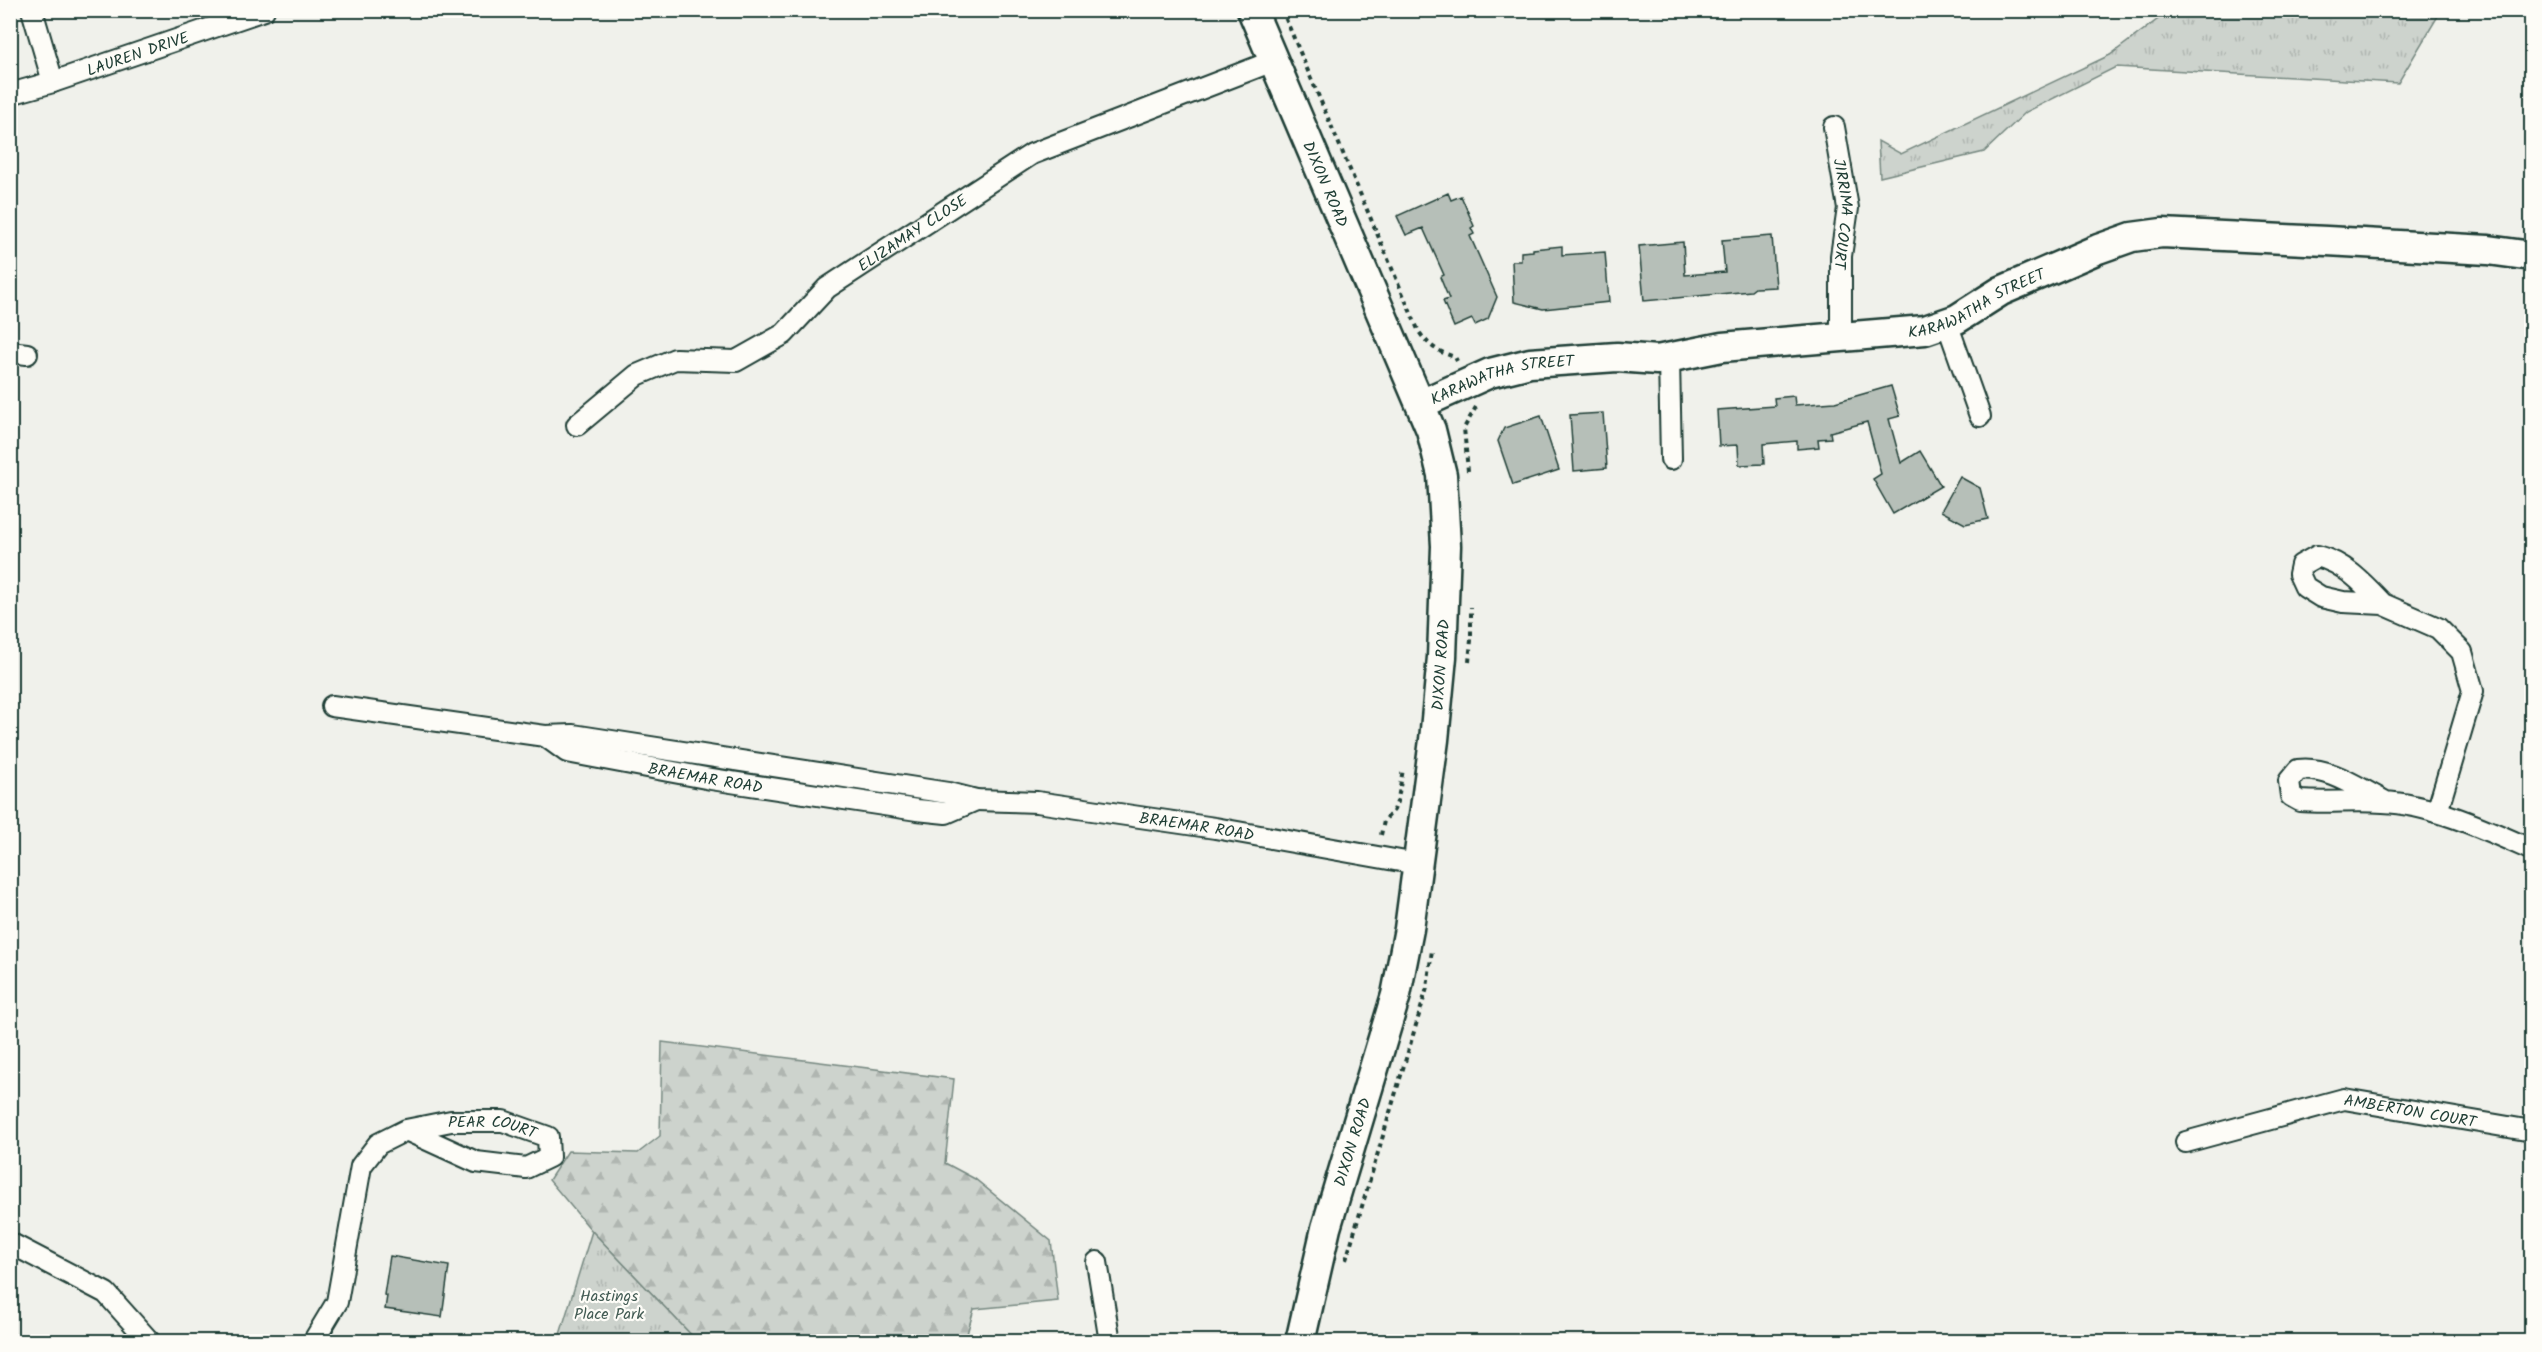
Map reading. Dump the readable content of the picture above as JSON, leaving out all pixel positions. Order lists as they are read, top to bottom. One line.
{"streets":{"main road":["DIXON ROAD","KARAWATHA STREET"],"street":["LAUREN DRIVE","JIRRIMA COURT","ELIZAMAY CLOSE","BRAEMAR ROAD","AMBERTON COURT","PEAR COURT"]},"crossings":[["DIXON ROAD","ELIZAMAY CLOSE"],["DIXON ROAD","KARAWATHA STREET"],["DIXON ROAD","BRAEMAR ROAD"],["JIRRIMA COURT","KARAWATHA STREET"]],"parks":["Hastings Place Park"]}
